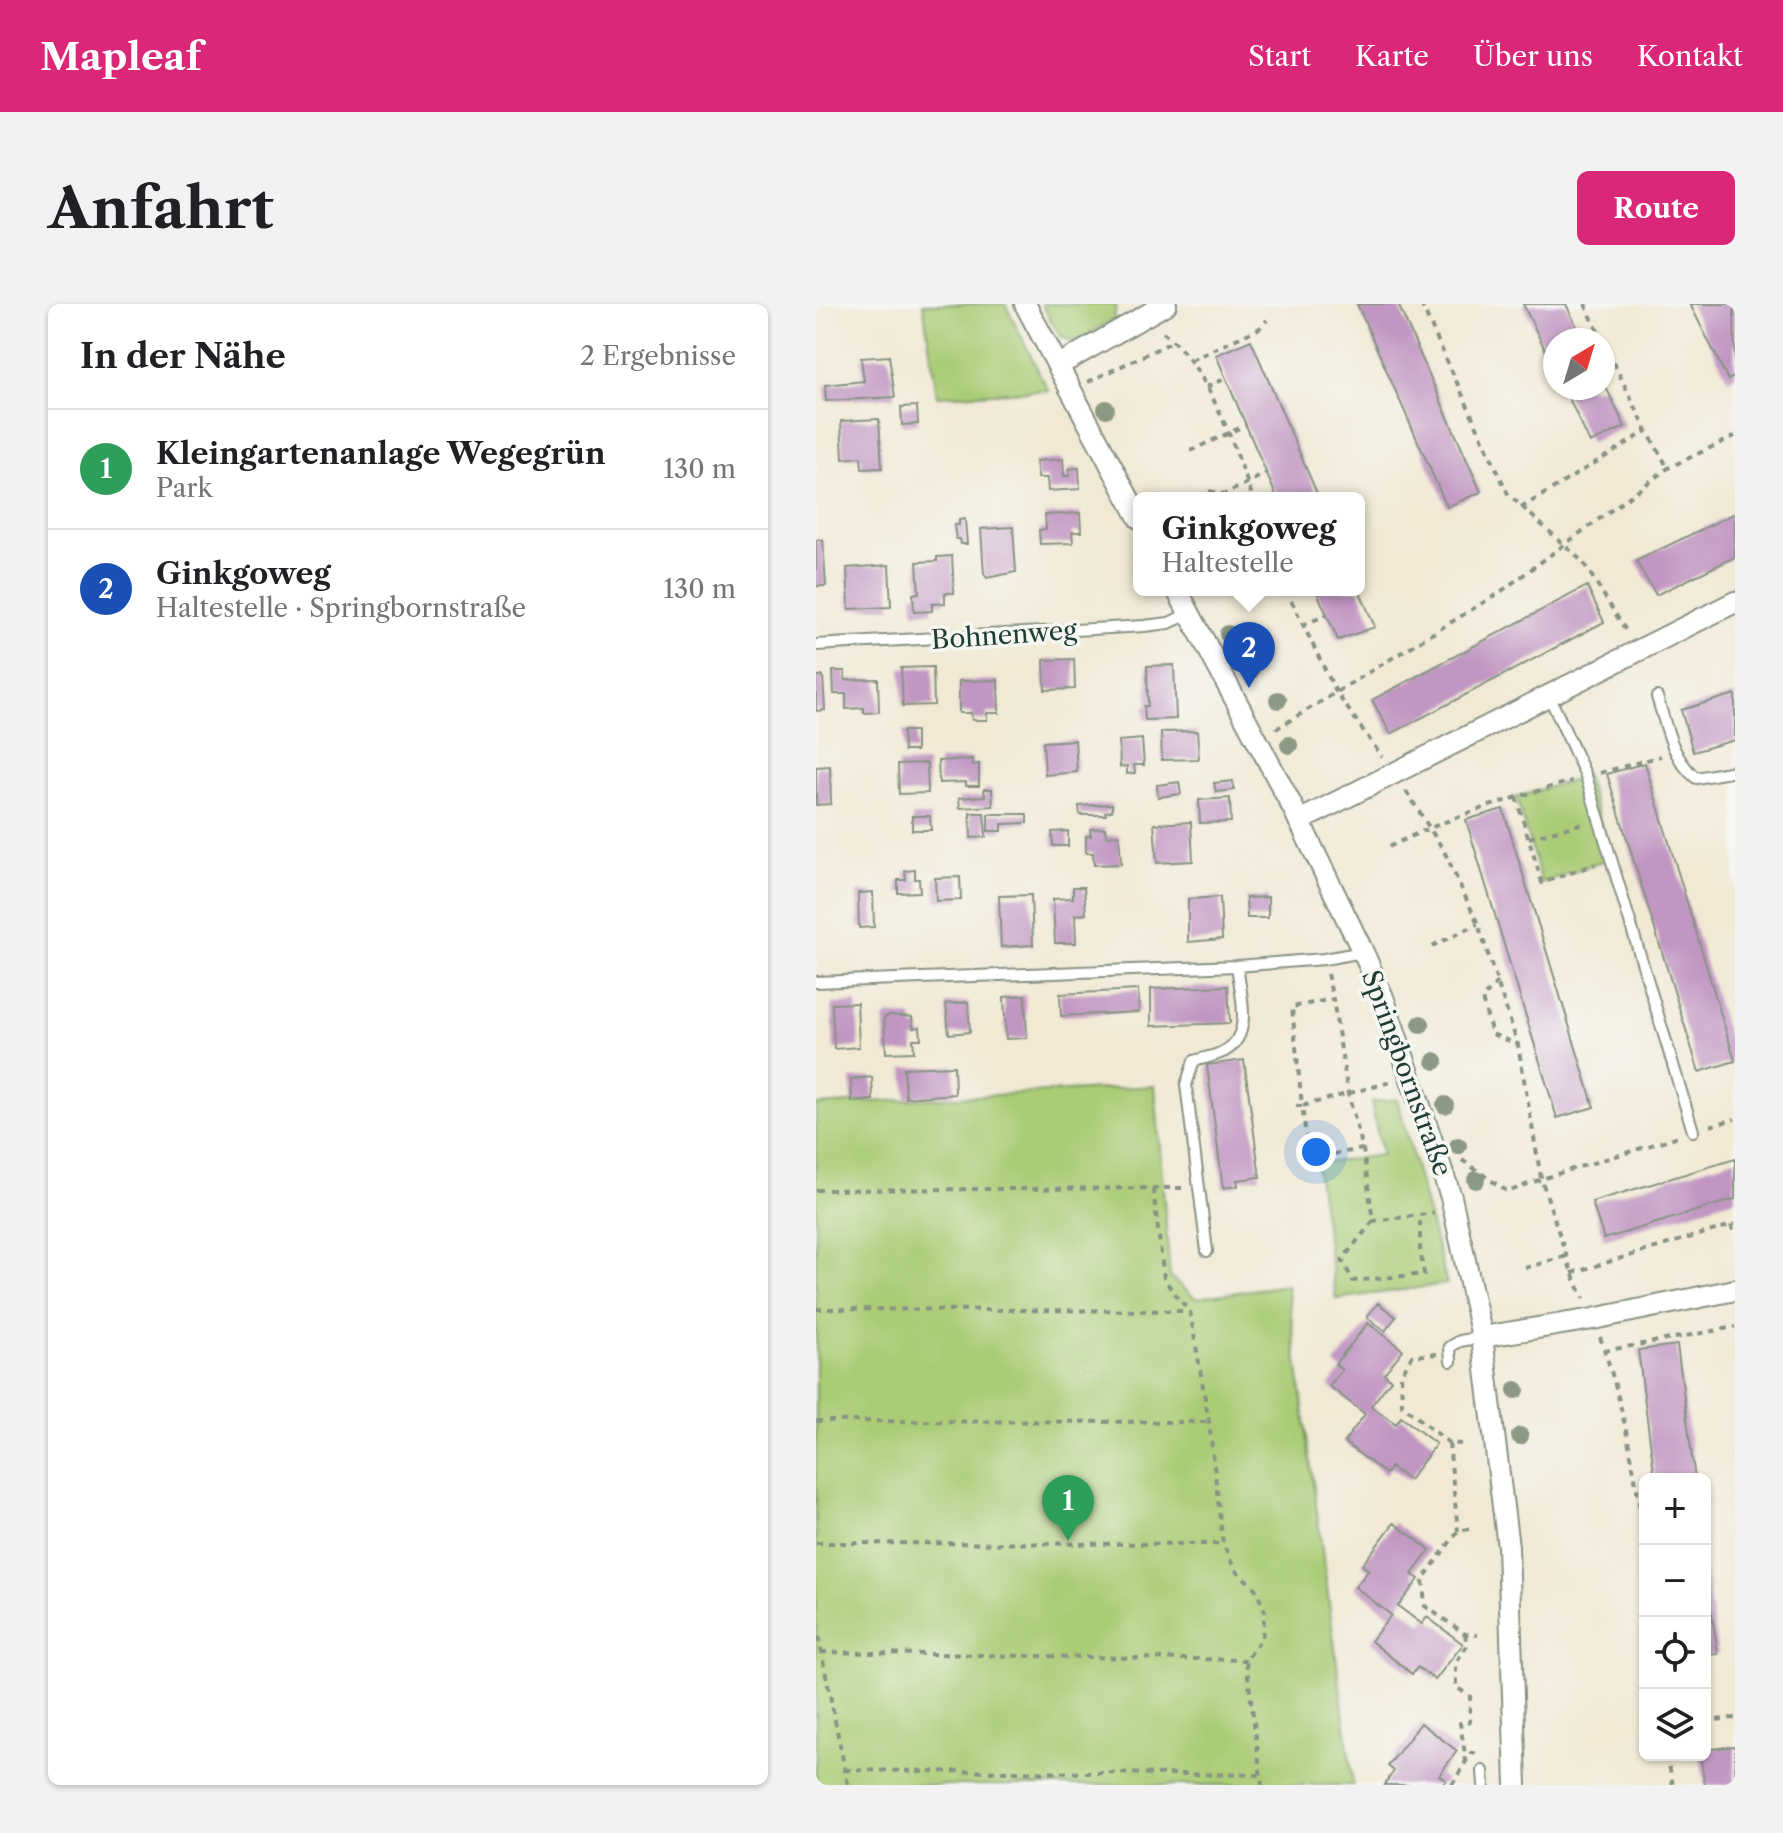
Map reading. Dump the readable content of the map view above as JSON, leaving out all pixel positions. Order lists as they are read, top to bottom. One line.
{"streets":{"street":["Springbornstraße"],"lane":["Bohnenweg"]},"crossings":[["Bohnenweg","Springbornstraße"]],"north":"top right","page":{"header":"Mapleaf","nav":["Start","Karte","Über uns","Kontakt"],"buttons":"Route","title":"Anfahrt","heading":["In der Nähe","2 Ergebnisse"],"list":[{"mark":"1","name":"Kleingartenanlage Wegegrün","note":"Park","value":"130 m"},{"mark":"2","name":"Ginkgoweg","note":"Haltestelle · Springbornstraße","value":"130 m"}],"popup":["Ginkgoweg","Haltestelle"],"pins":["2","1"],"map_buttons":["+","−"]}}
